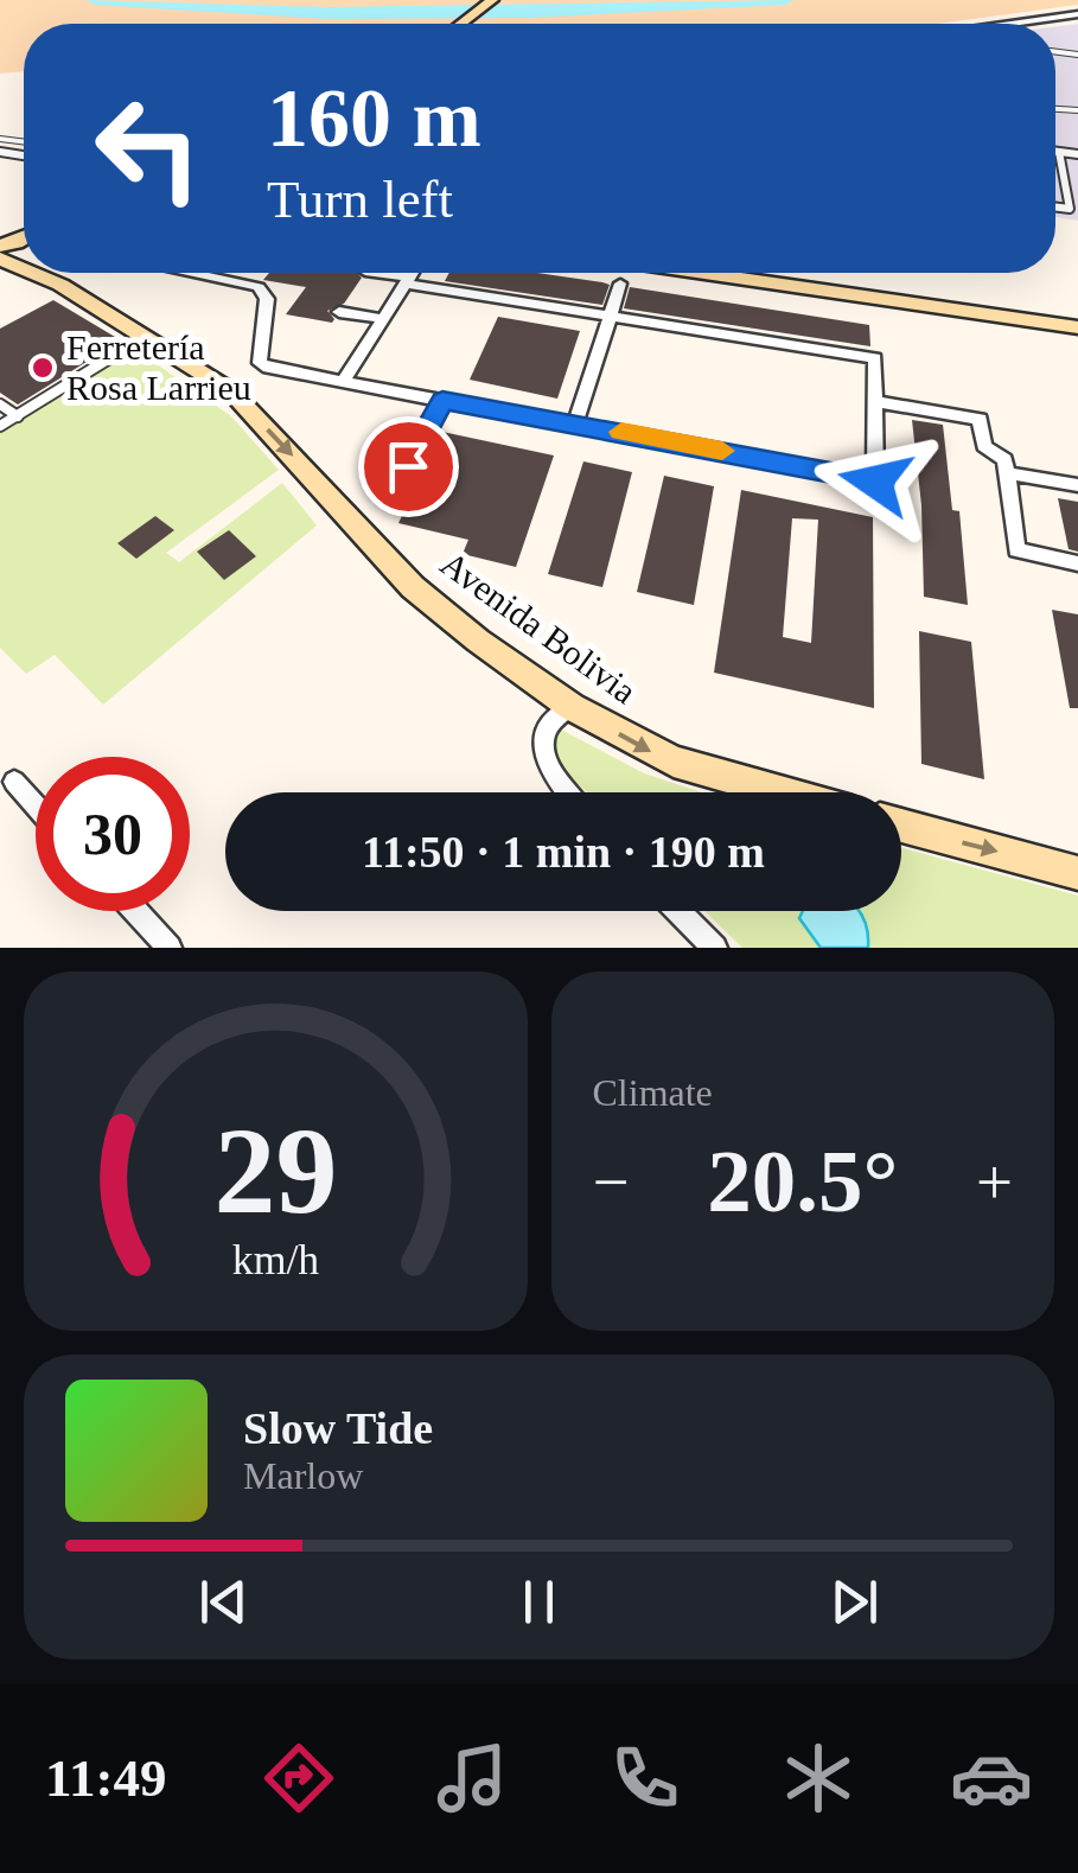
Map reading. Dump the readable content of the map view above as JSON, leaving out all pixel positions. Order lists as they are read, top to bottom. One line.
{"streets":{"main road":["Avenida Bolivia"]},"one_way":["Avenida Bolivia"],"places":["Ferretería Rosa Larrieu"],"page":{"turn":["160 m","Turn left"],"limit":"30","trip":"11:50 · 1 min · 190 m","tile":"Climate","heat":["−","20.5°","+"],"song":["Slow Tide","Marlow"],"tabs":"11:49","gauge":["29","km/h"]}}
